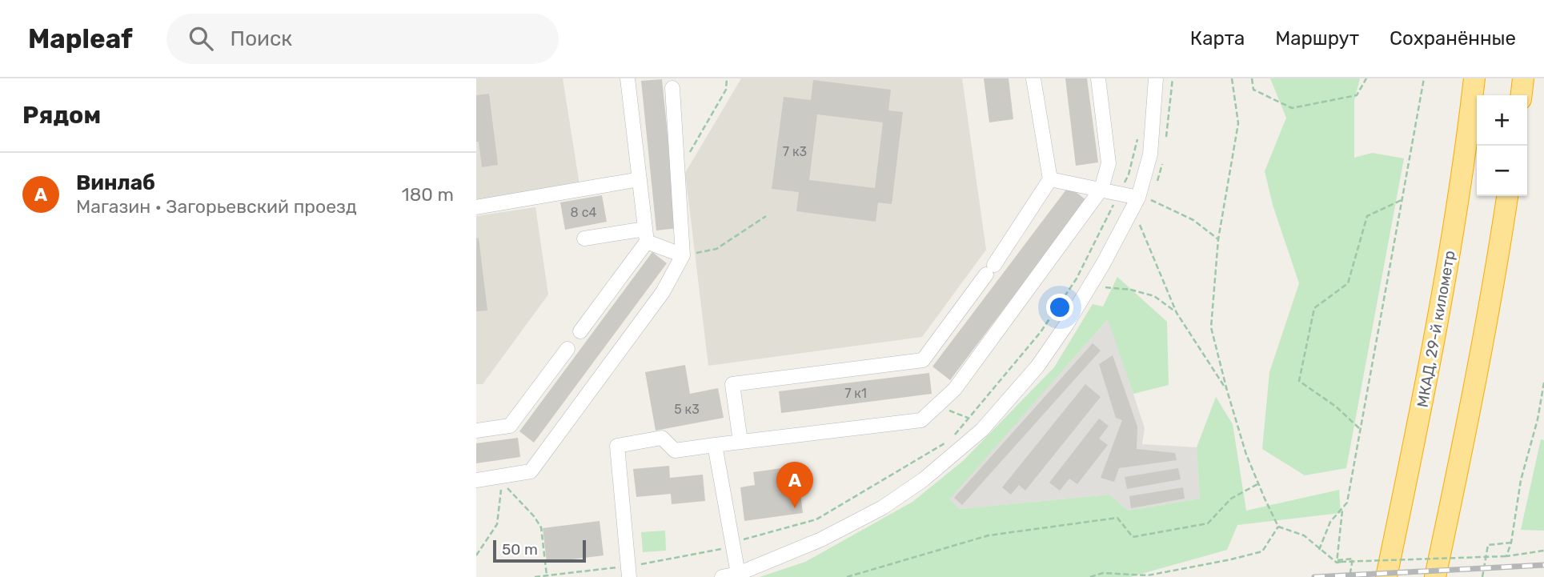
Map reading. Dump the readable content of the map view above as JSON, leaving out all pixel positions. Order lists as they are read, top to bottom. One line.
{"streets":{"highway":["МКАД, 29-й километр"]},"house_numbers":["7 к3","8 с4","7 к1","5 к3"],"scale_bar":"50 m","page":{"header":"Mapleaf","search":"Поиск","nav":["Карта","Маршрут","Сохранённые"],"heading":"Рядом","map_buttons":["+","−"],"list":[{"mark":"A","name":"Винлаб","note":"Магазин · Загорьевский проезд","value":"180 m"}],"pins":"A","scale":"50 m"}}
